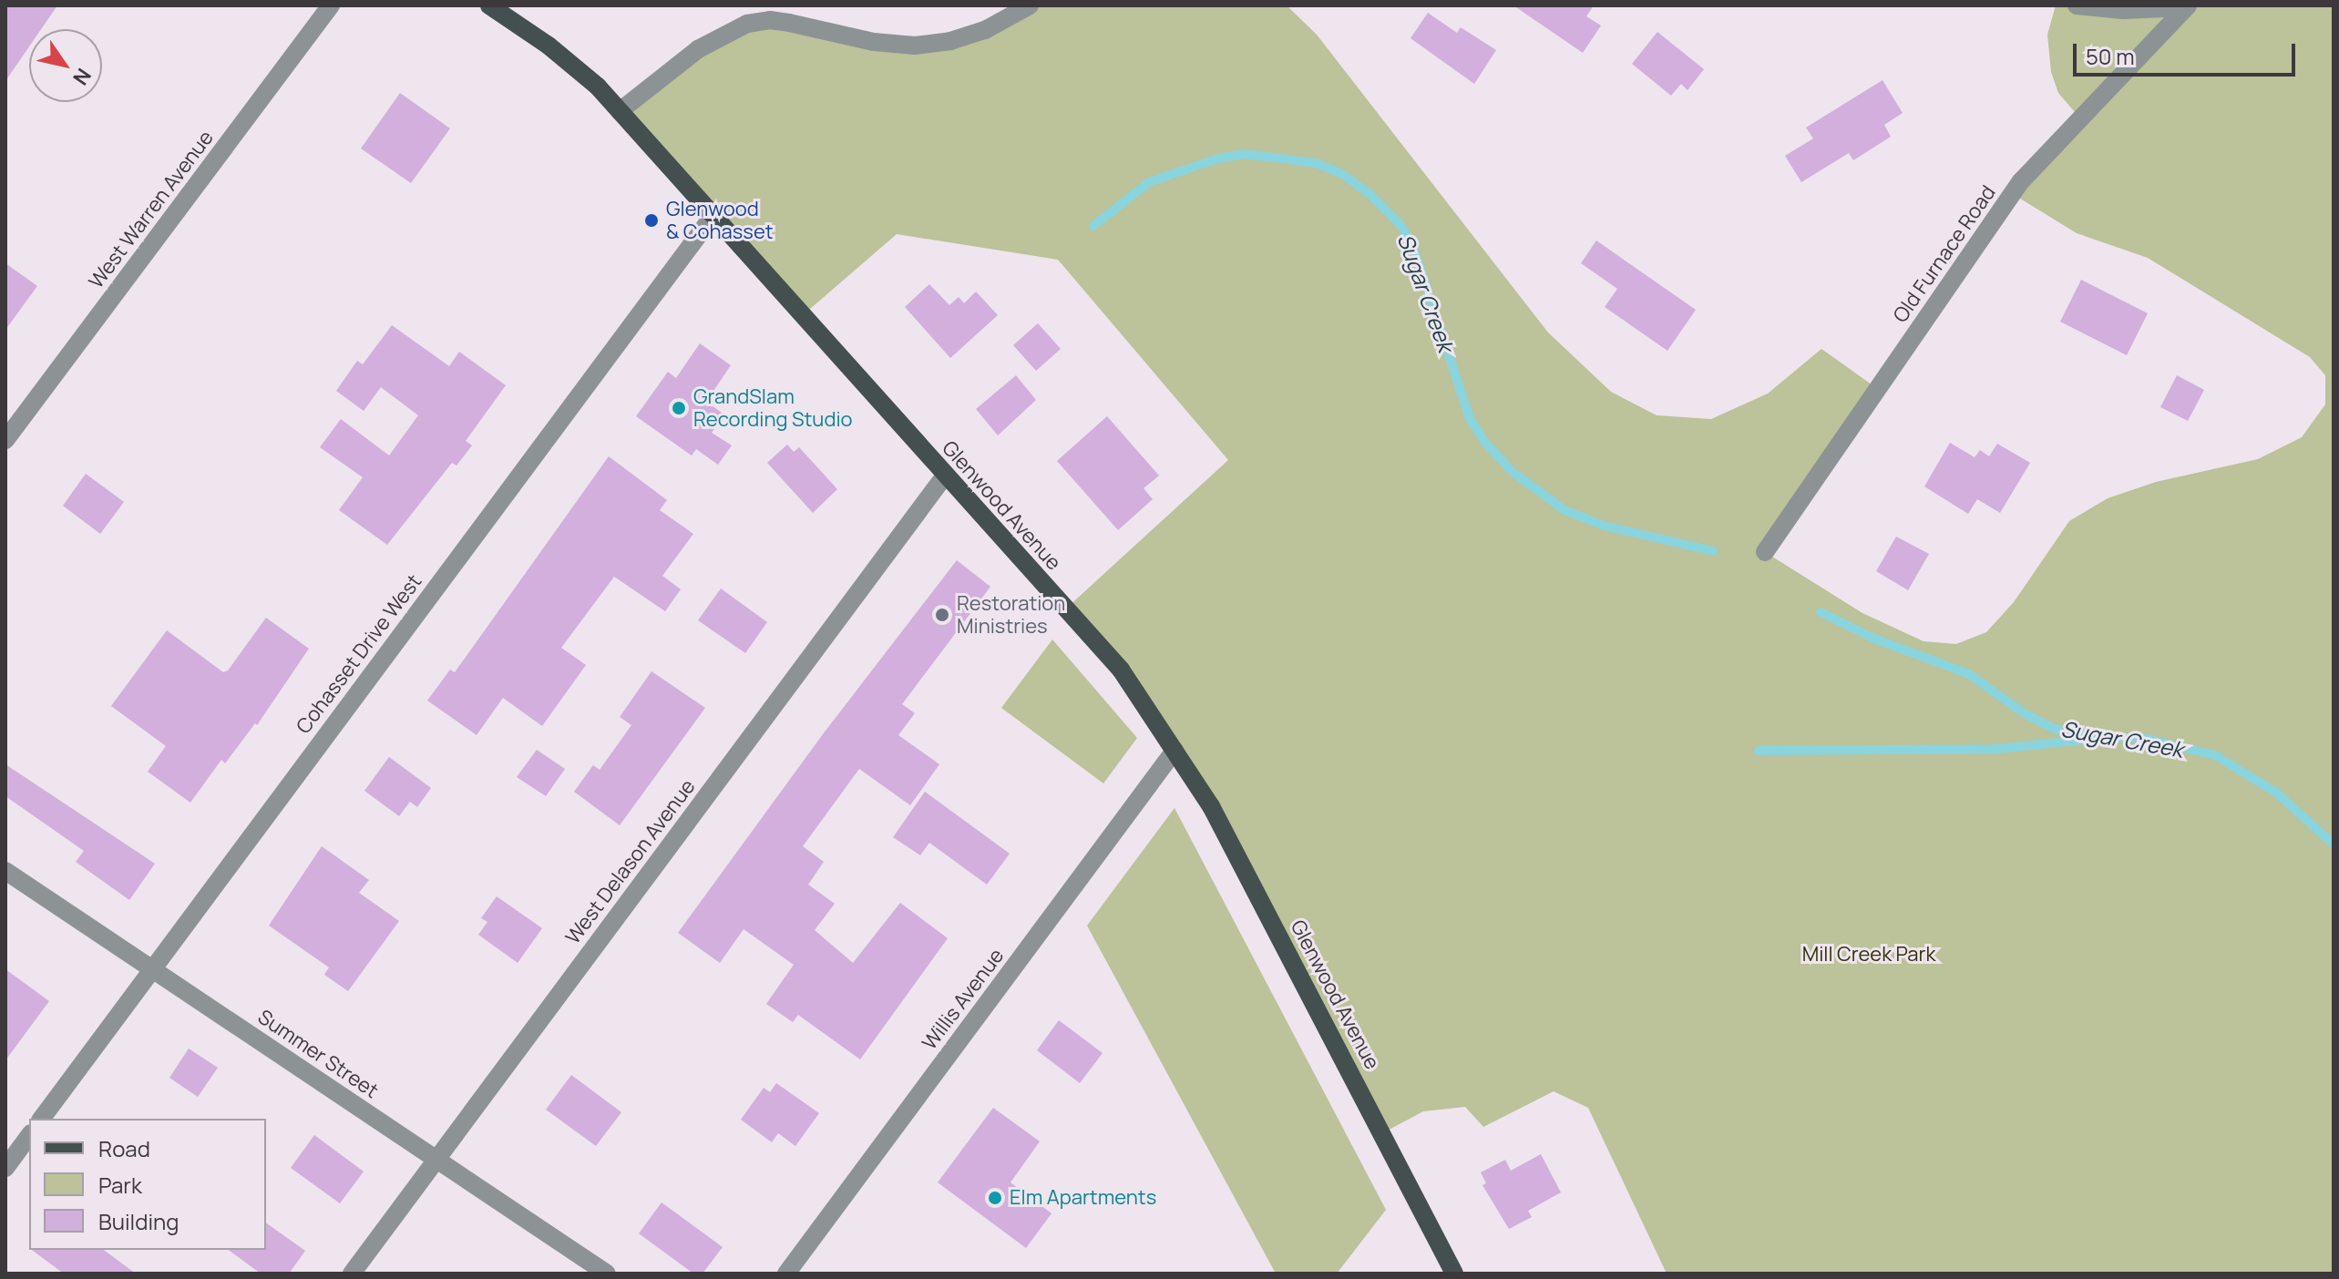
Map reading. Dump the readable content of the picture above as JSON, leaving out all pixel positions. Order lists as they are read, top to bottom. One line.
{"streets":{"main road":["Glenwood Avenue"],"street":["West Warren Avenue","Old Furnace Road","Cohasset Drive West","West Delason Avenue","Willis Avenue","Summer Street"]},"crossings":[["Glenwood Avenue","Cohasset Drive West"],["Glenwood Avenue","West Delason Avenue"],["Glenwood Avenue","Willis Avenue"],["Cohasset Drive West","Summer Street"],["West Delason Avenue","Summer Street"]],"water":["Sugar Creek"],"parks":["Mill Creek Park"],"places":["Glenwood & Cohasset","GrandSlam Recording Studio","Restoration Ministries","Elm Apartments"],"legend":["Road","Park","Building"],"scale_bar":"50 m","north":"bottom right"}
